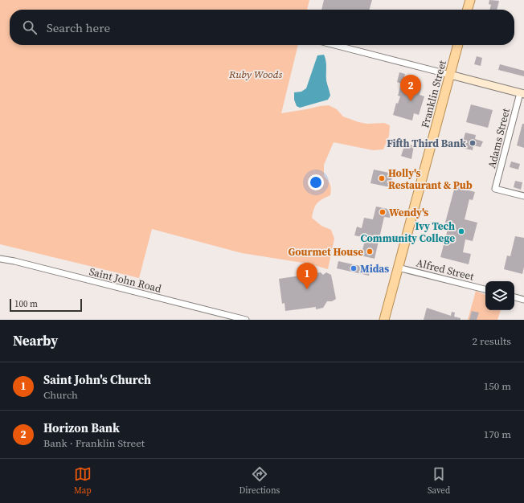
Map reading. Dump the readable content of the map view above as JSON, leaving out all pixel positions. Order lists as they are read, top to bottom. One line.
{"streets":{"main road":["Franklin Street"],"street":["Adams Street","Alfred Street","Saint John Road"]},"crossings":[["Franklin Street","Alfred Street"]],"parks":["Ruby Woods"],"places":["Fifth Third Bank","Holly's Restaurant & Pub","Wendy's","Ivy Tech Community College","Gourmet House","Midas"],"scale_bar":"100 m","page":{"search":"Search here","pins":["2","1"],"scale":"100 m","heading":["Nearby","2 results"],"list":[{"mark":"1","name":"Saint John's Church","note":"Church","value":"150 m"},{"mark":"2","name":"Horizon Bank","note":"Bank · Franklin Street","value":"170 m"}],"nav":["Map","Directions","Saved"]}}
